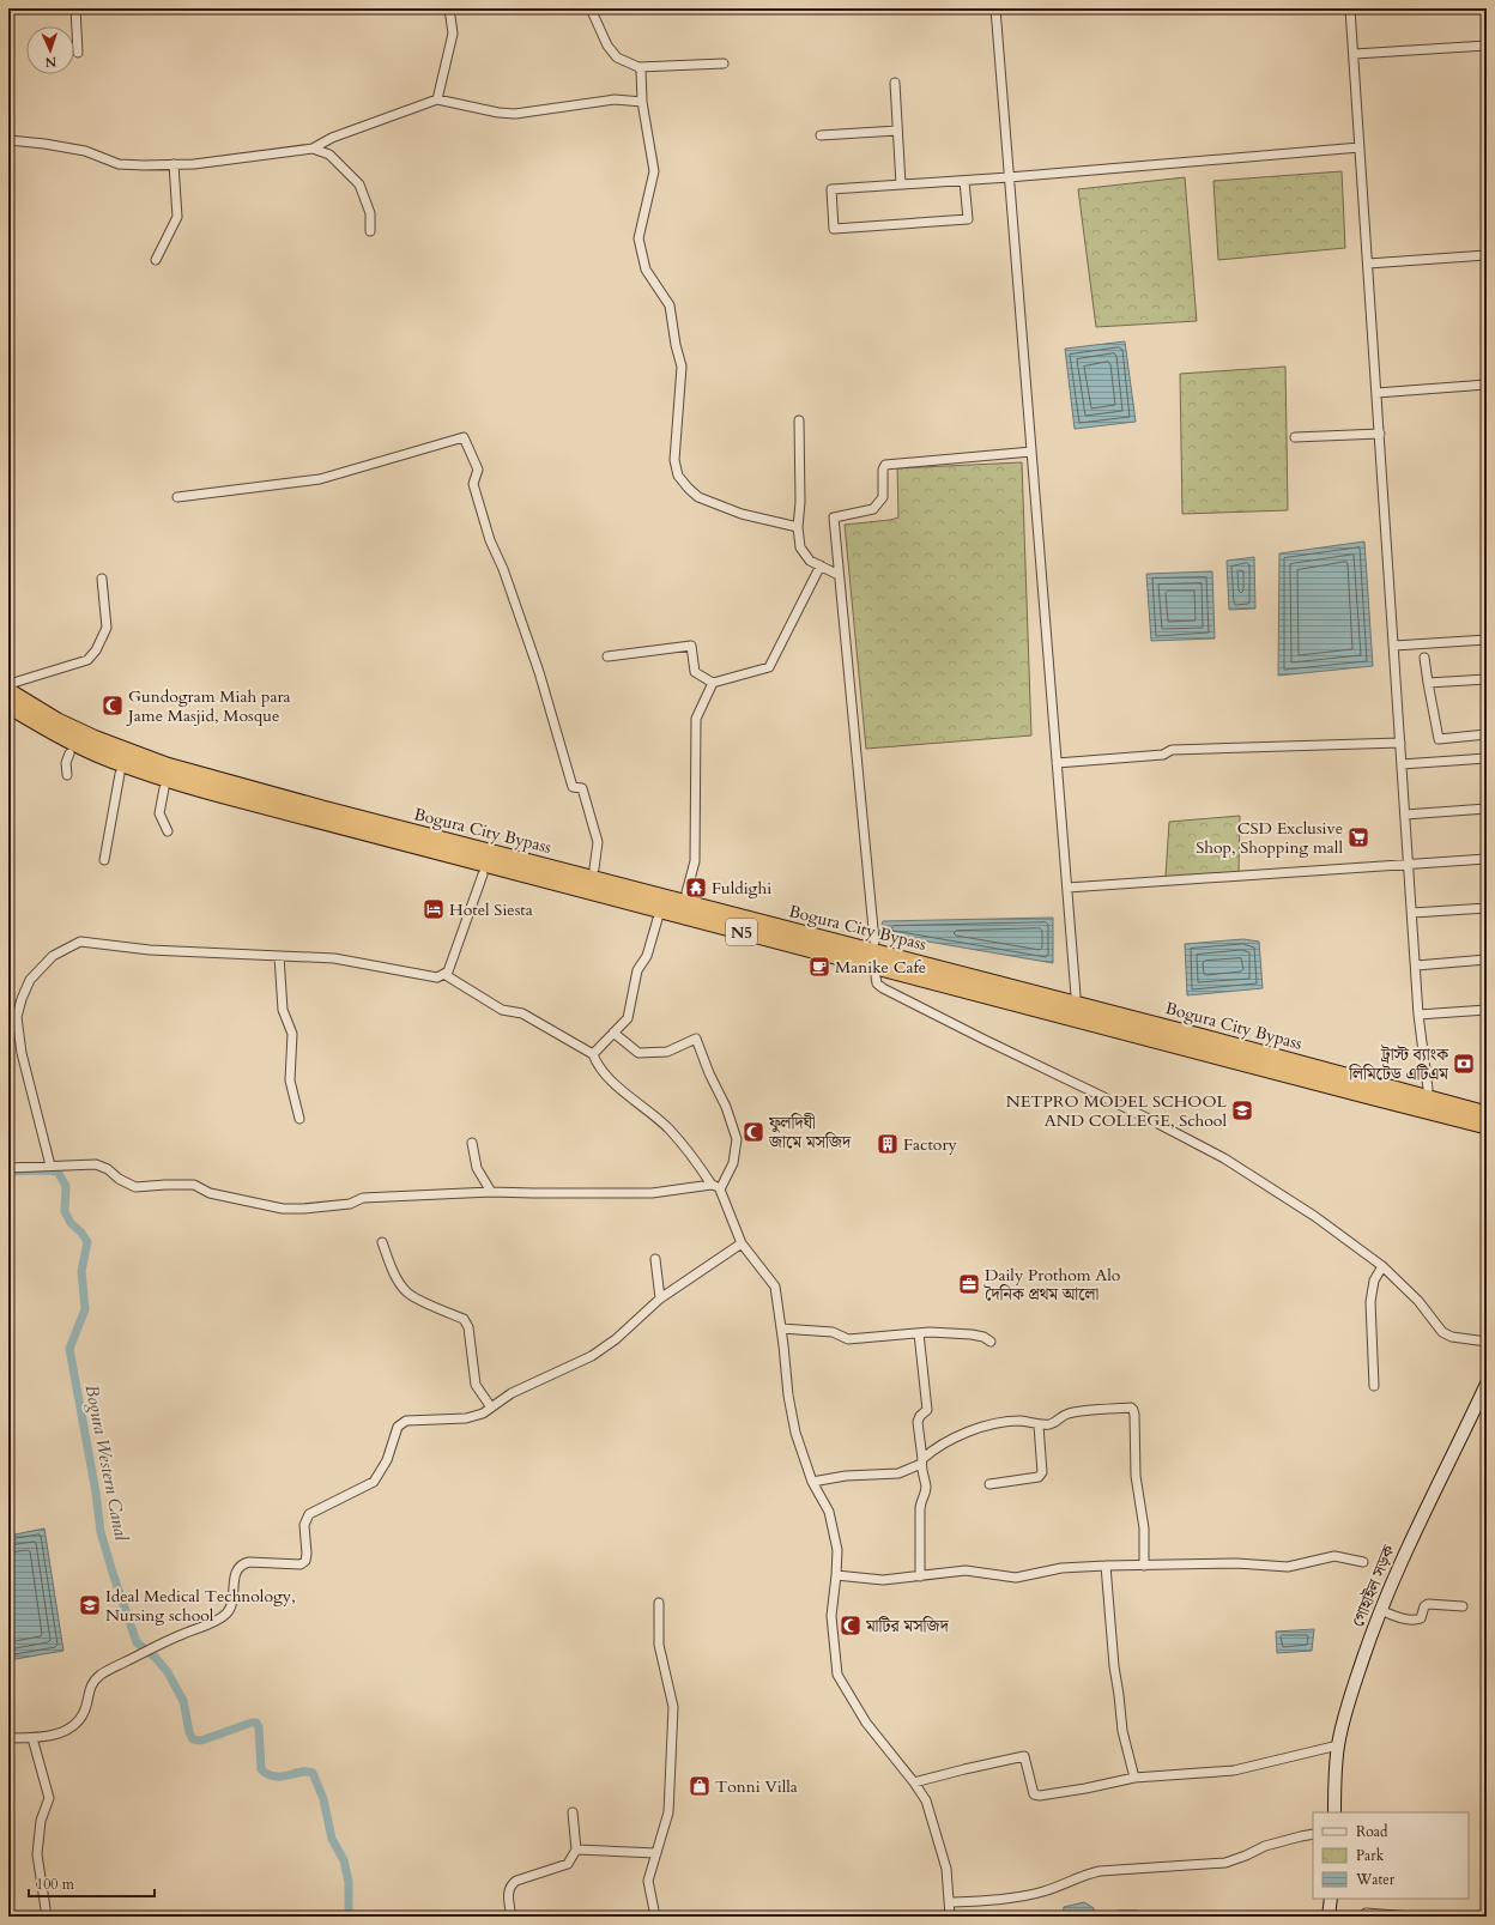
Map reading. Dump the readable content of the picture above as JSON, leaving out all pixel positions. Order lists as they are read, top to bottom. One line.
{"streets":{"highway":["Bogura City Bypass","N5"],"main road":["গোহাইল সড়ক"]},"water":["Bogura Western Canal"],"places":{"mosque":["Gundogram Miah para Jame Masjid, Mosque","ফুলদিঘী জামে মসজিদ","মাটির মসজিদ"],"supermarket":["CSD Exclusive Shop, Shopping mall"],"temple":["Fuldighi"],"hotel":["Hotel Siesta"],"cafe":["Manike Cafe"],"bank":["ট্রাস্ট ব্যাংক লিমিটেড এটিএম"],"school or university":["NETPRO MODEL SCHOOL AND COLLEGE, School","Ideal Medical Technology, Nursing school"],"building":["Factory"],"office":["Daily Prothom Alo দৈনিক প্রথম আলো"],"shop":["Tonni Villa"]},"legend":["Road","Park","Water"],"scale_bar":"100 m","north":"bottom"}
